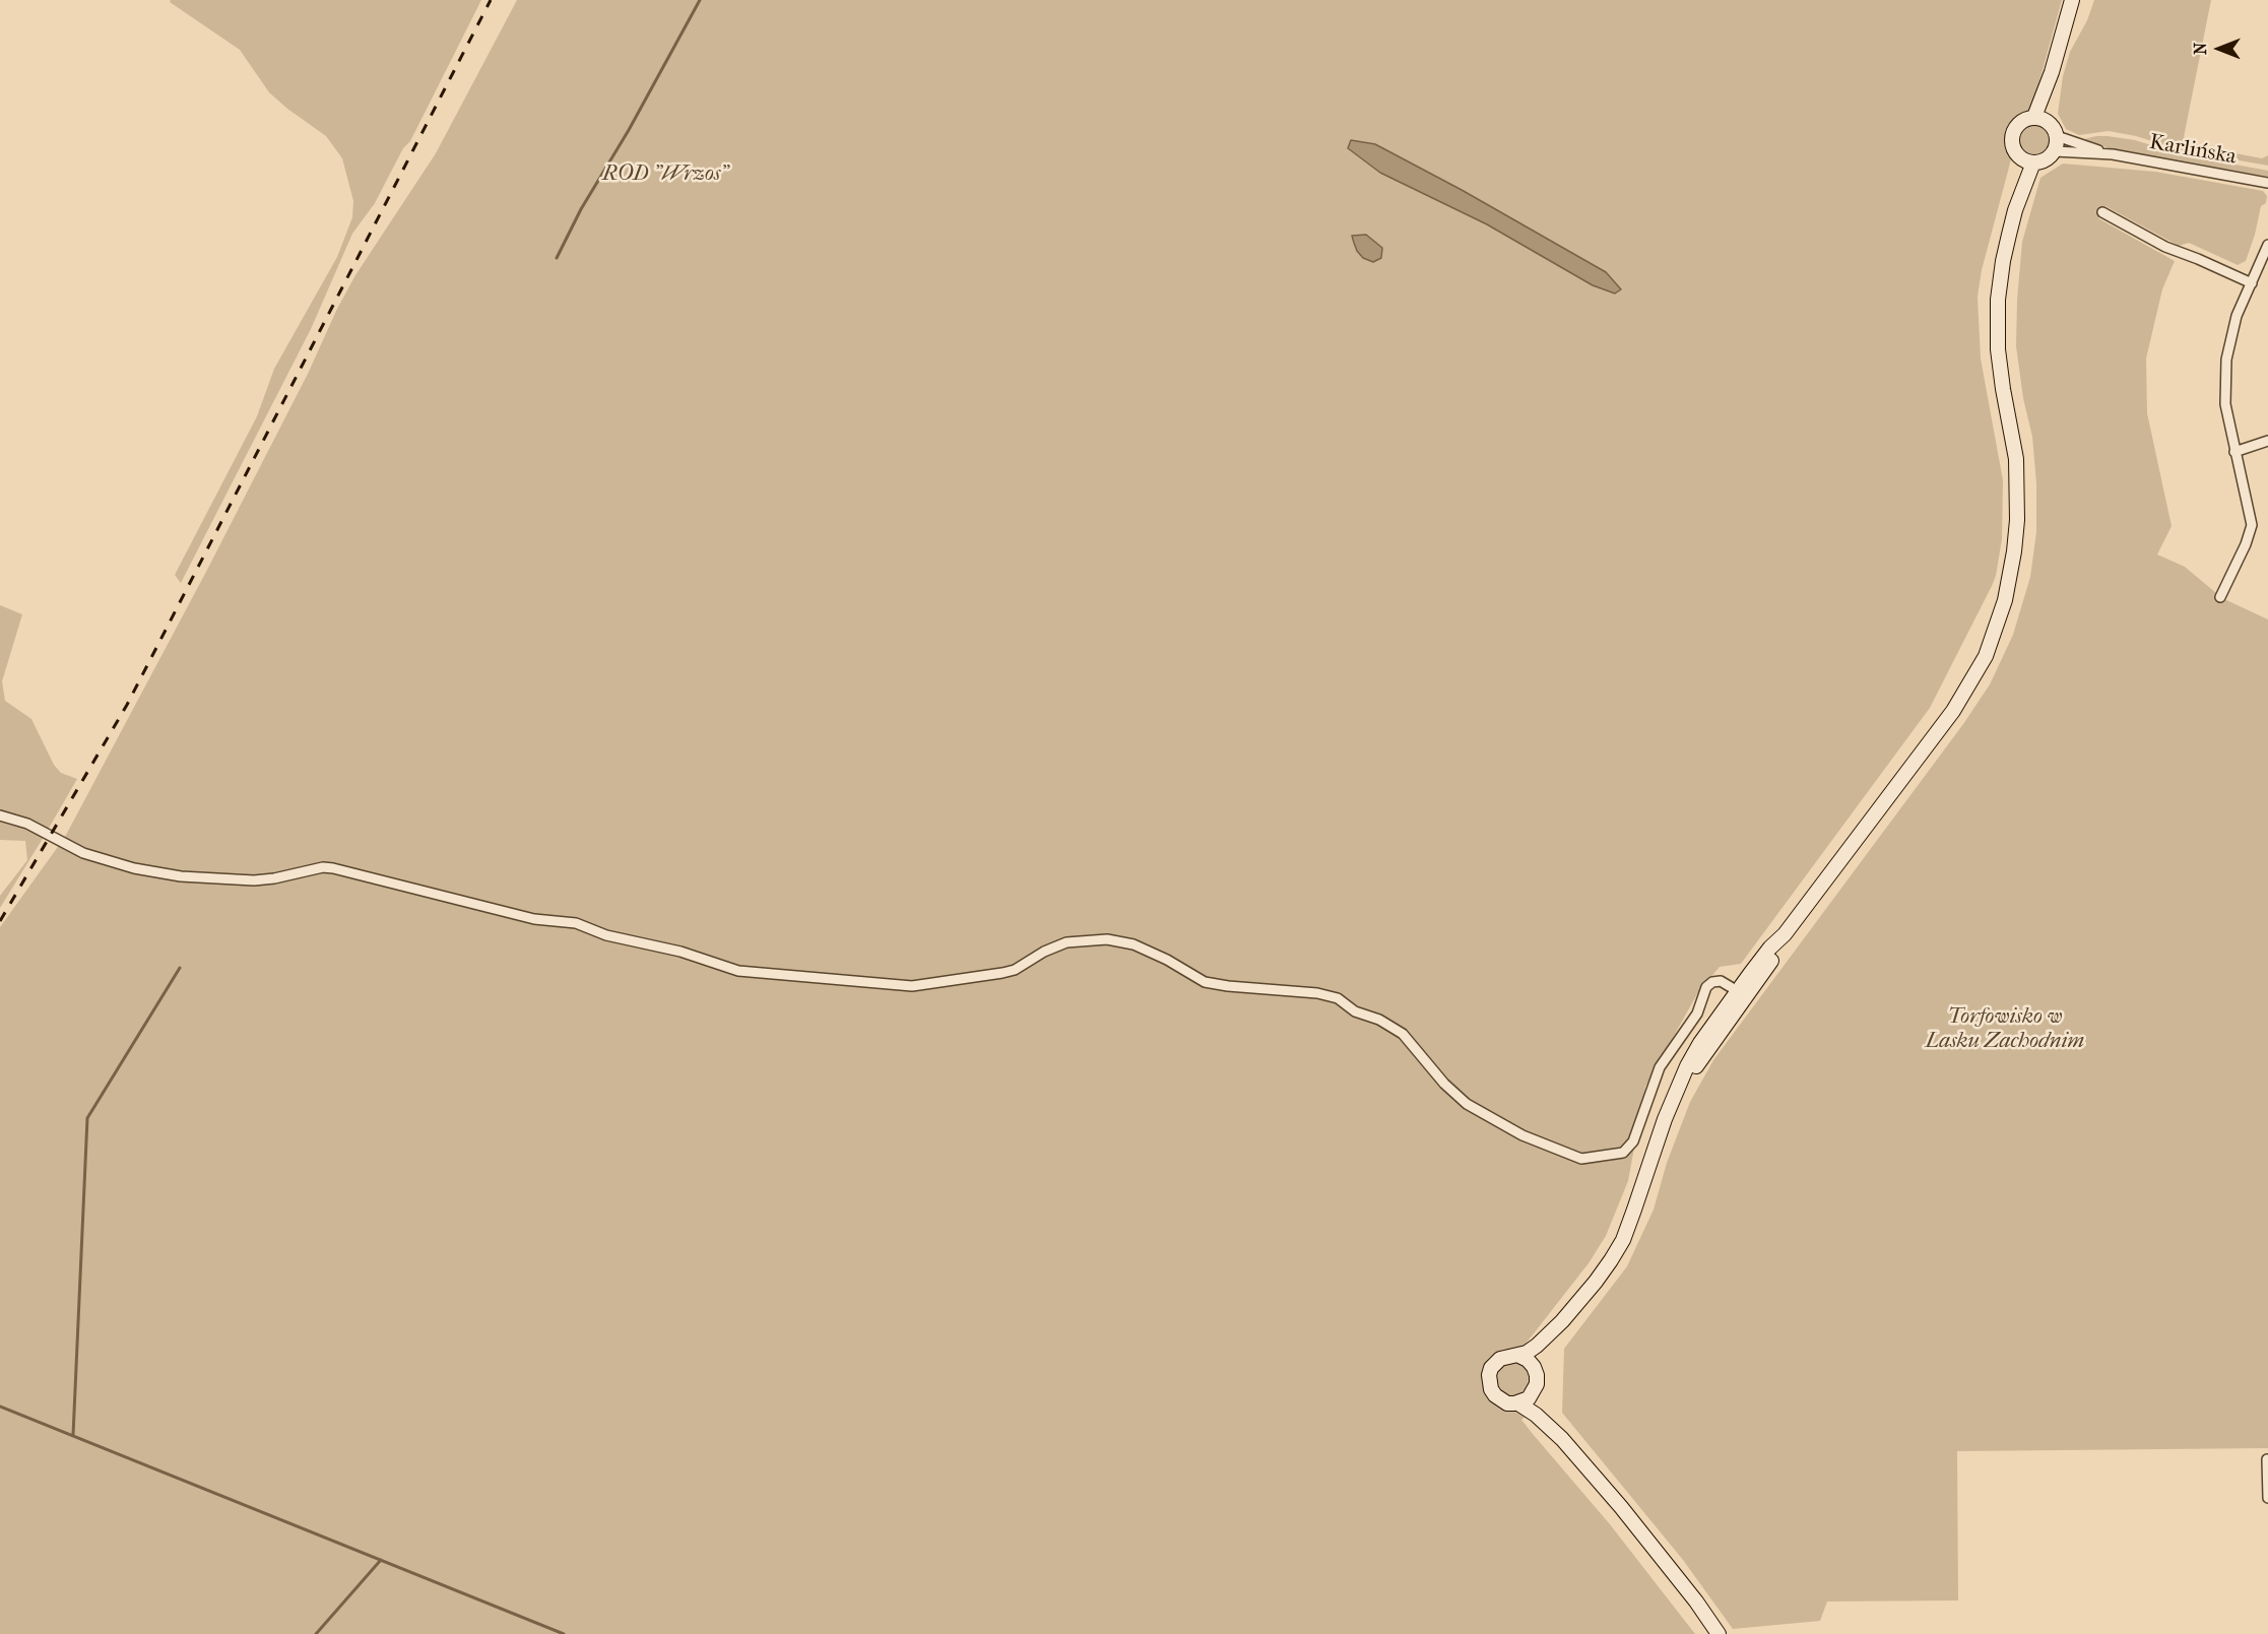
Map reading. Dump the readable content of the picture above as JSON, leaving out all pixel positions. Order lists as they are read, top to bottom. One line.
{"streets":{"street":["Karlińska"]},"parks":["ROD \"Wrzos\"","Torfowisko w Lasku Zachodnim"],"north":"left"}
